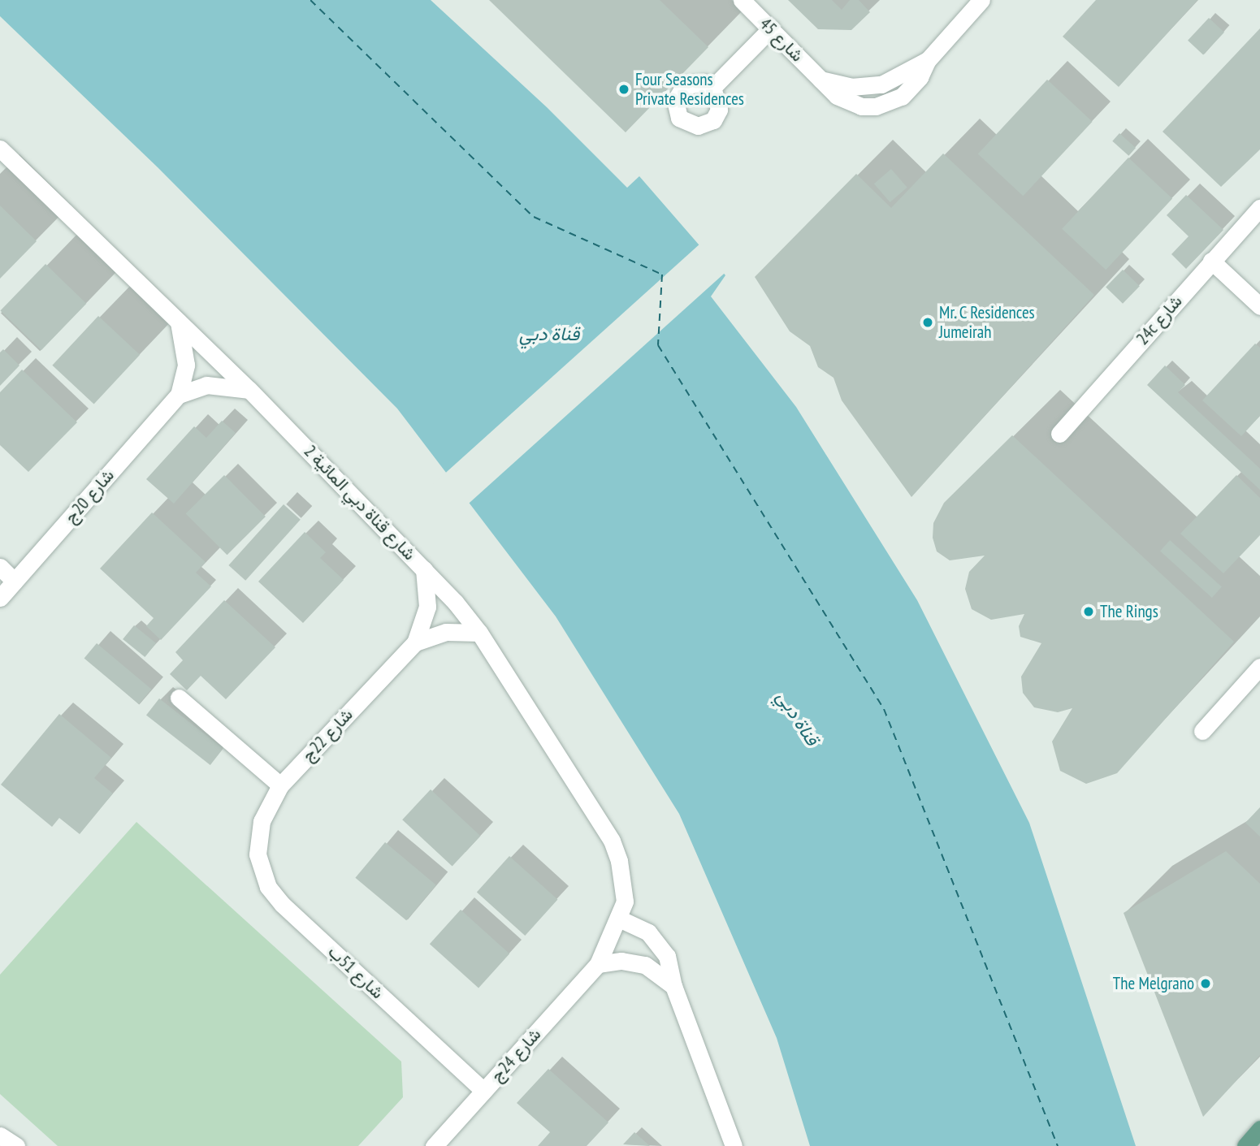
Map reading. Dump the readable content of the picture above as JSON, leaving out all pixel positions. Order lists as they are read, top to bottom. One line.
{"streets":{"street":["شارع 45","24c شارع","شارع 20ج","شارع قناة دبي المائية 2","شارع 22ج","شارع 51ب","شارع 24ج"]},"crossings":[["شارع قناة دبي المائية 2","شارع 22ج"],["شارع قناة دبي المائية 2","شارع 24ج"],["شارع 22ج","شارع 51ب"],["شارع 51ب","شارع 24ج"]],"water":["قناة دبي"],"places":["Four Seasons Private Residences","Mr. C Residences Jumeirah","The Rings","The Melgrano"]}
